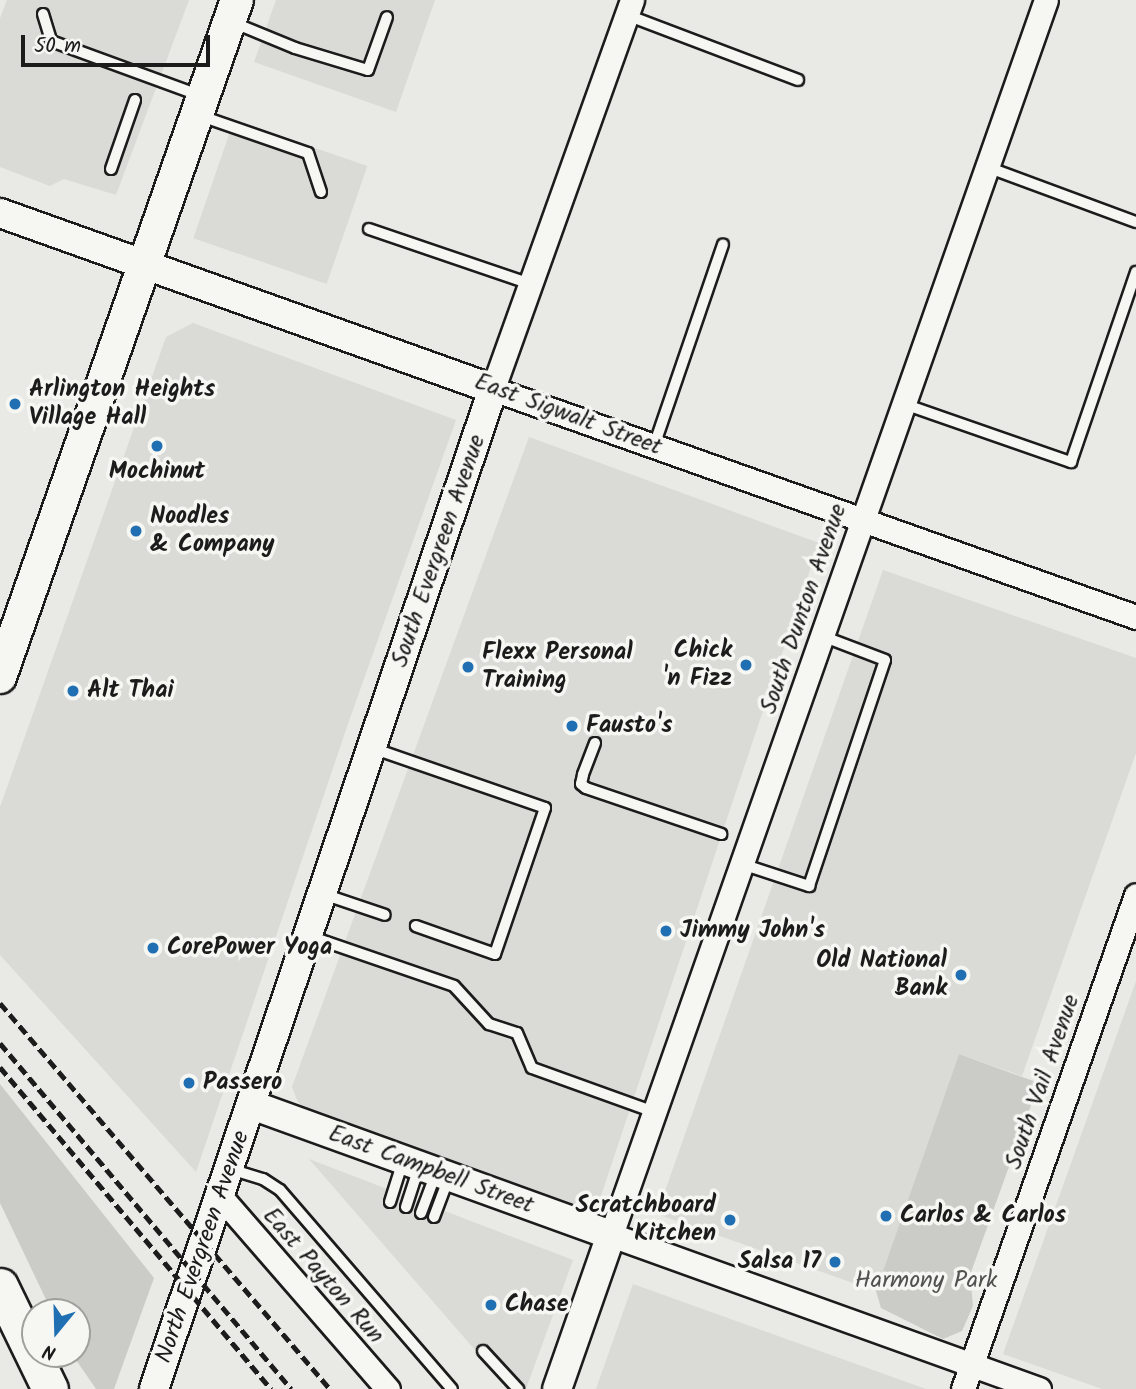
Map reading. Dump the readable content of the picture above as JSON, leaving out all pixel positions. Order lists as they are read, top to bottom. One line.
{"streets":{"street":["East Sigwalt Street","South Evergreen Avenue","South Dunton Avenue","South Vail Avenue","East Campbell Street","North Evergreen Avenue","East Payton Run"]},"crossings":[["East Sigwalt Street","South Evergreen Avenue"],["East Sigwalt Street","South Dunton Avenue"],["South Evergreen Avenue","East Campbell Street"],["South Evergreen Avenue","North Evergreen Avenue"],["South Dunton Avenue","East Campbell Street"],["East Campbell Street","North Evergreen Avenue"],["North Evergreen Avenue","East Payton Run"]],"parks":["Harmony Park"],"places":["Arlington Heights Village Hall","Mochinut","Noodles & Company","Chick 'n Fizz","Flexx Personal Training","Alt Thai","Fausto's","Jimmy John's","CorePower Yoga","Old National Bank","Passero","Carlos & Carlos","Scratchboard Kitchen","Salsa 17","Chase"],"scale_bar":"50 m","north":"bottom"}
